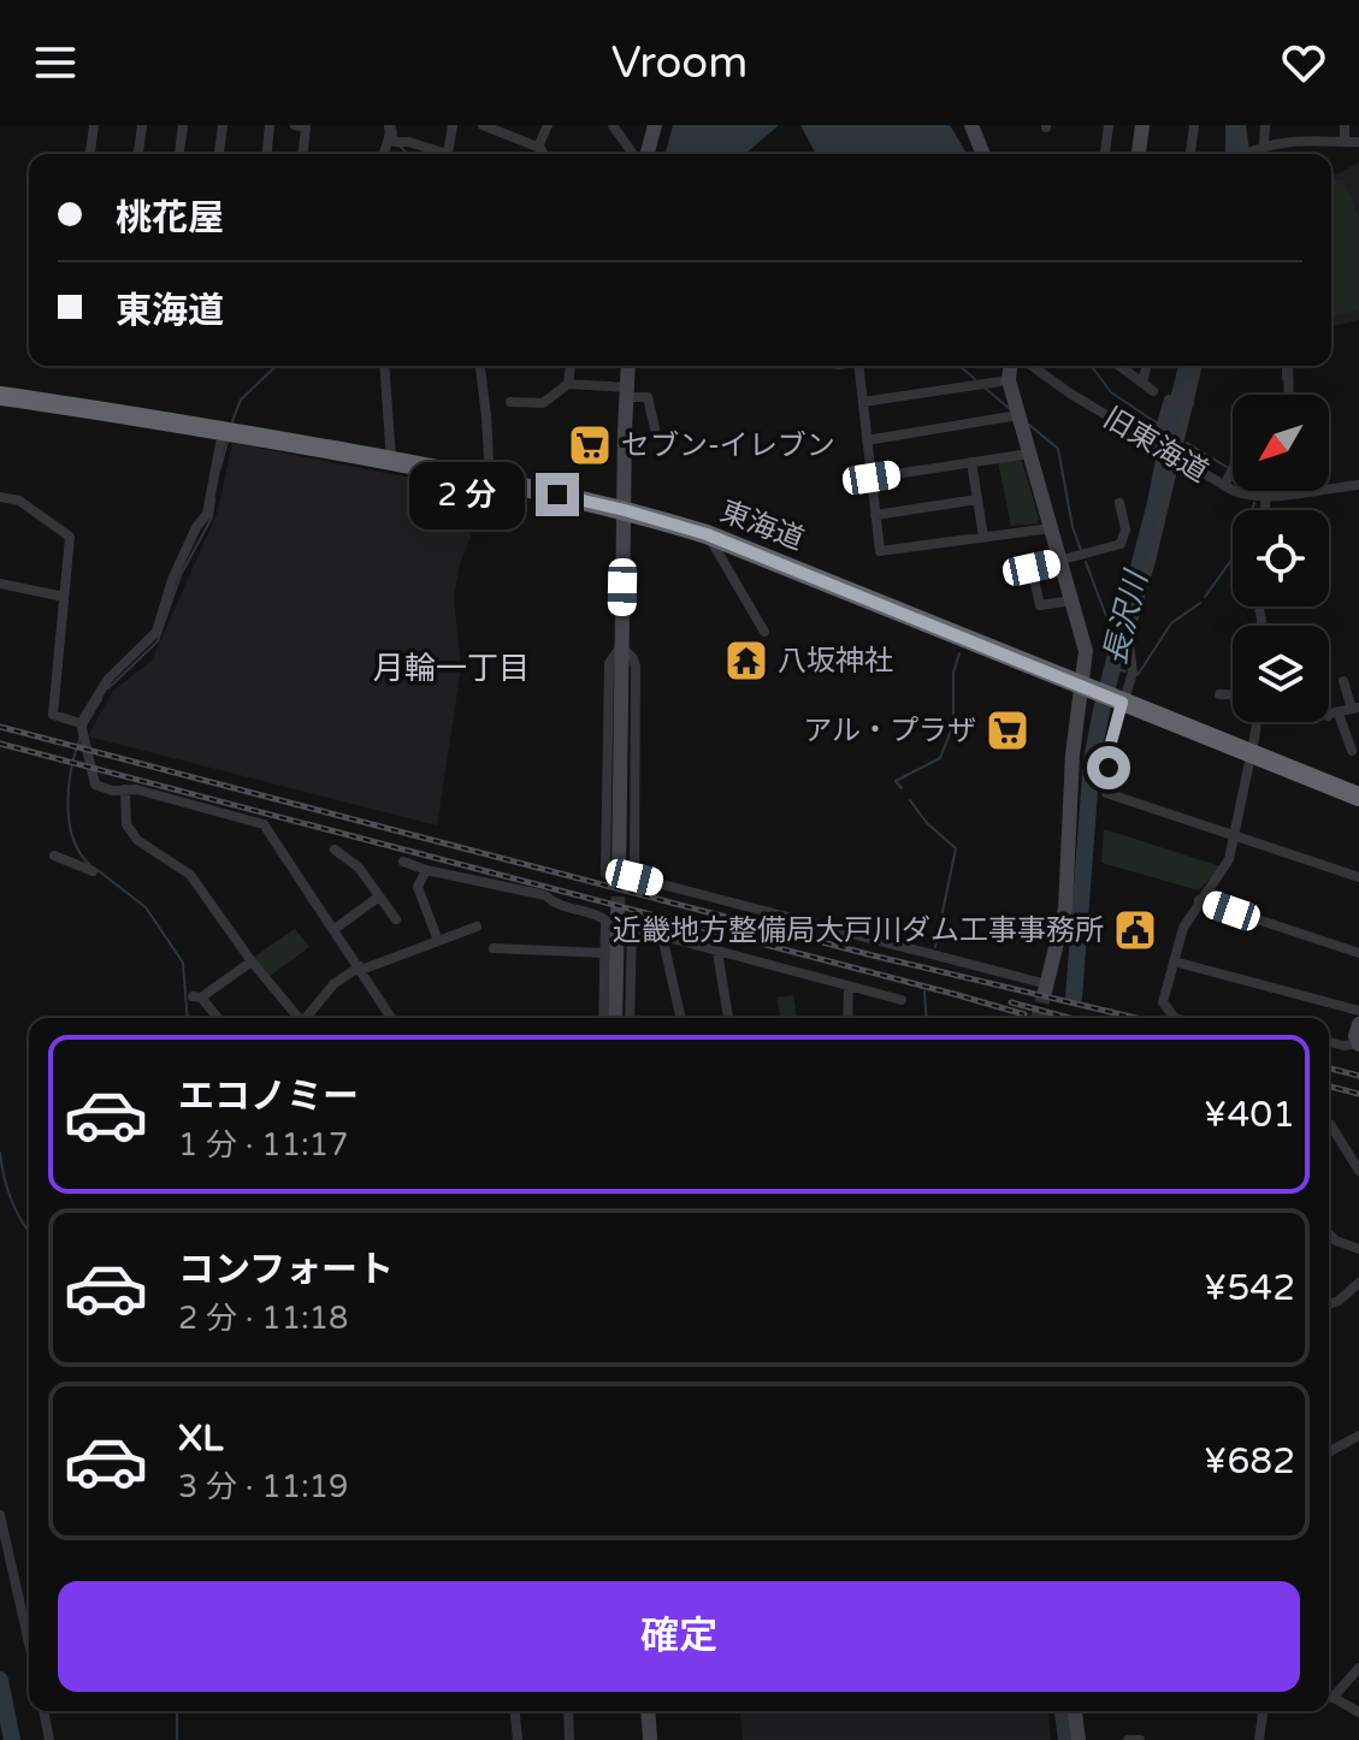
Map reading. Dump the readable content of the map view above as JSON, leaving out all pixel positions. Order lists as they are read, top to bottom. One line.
{"streets":{"highway":["東海道"],"street":["旧東海道"]},"districts":["月輪一丁目"],"water":["長沢川"],"places":{"supermarket":["セブン-イレブン","アル・プラザ"],"temple":["八坂神社"],"public building":["近畿地方整備局大戸川ダム工事事務所"]},"north":"bottom left","page":{"header":"Vroom","banner":["桃花屋","東海道"],"bubble":"2 分","list":[{"name":"エコノミー","note":"1 分 · 11:17","value":"¥401"},{"name":"コンフォート","note":"2 分 · 11:18","value":"¥542"},{"name":"XL","note":"3 分 · 11:19","value":"¥682"}],"buttons":"確定"}}
